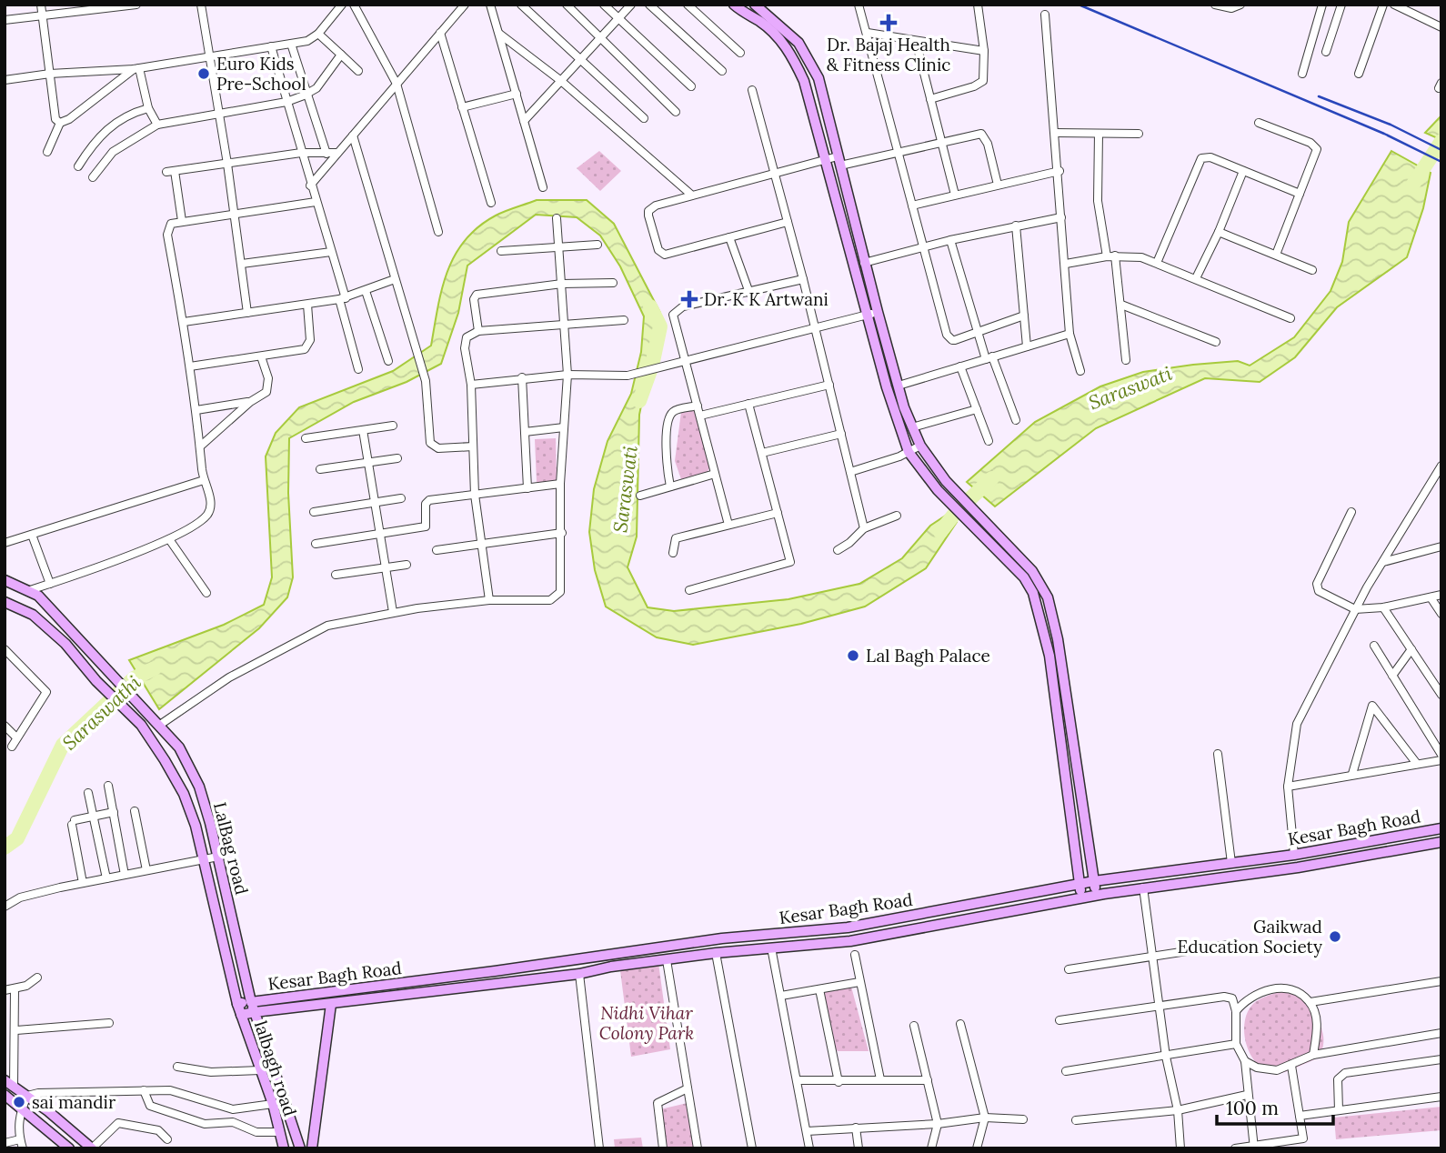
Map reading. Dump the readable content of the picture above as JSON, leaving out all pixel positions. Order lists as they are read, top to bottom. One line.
{"streets":{"main road":["Kesar Bagh Road","LalBag road","lalbagh road"]},"crossings":[["Kesar Bagh Road","LalBag road"],["Kesar Bagh Road","lalbagh road"]],"water":["Saraswati","Saraswathi"],"parks":["Nidhi Vihar Colony Park"],"places":{"health":["Dr. Bajaj Health & Fitness Clinic","Dr. K K Artwani"],"other":["Euro Kids Pre-School","Lal Bagh Palace","Gaikwad Education Society","sai mandir"]},"scale_bar":"100 m"}
